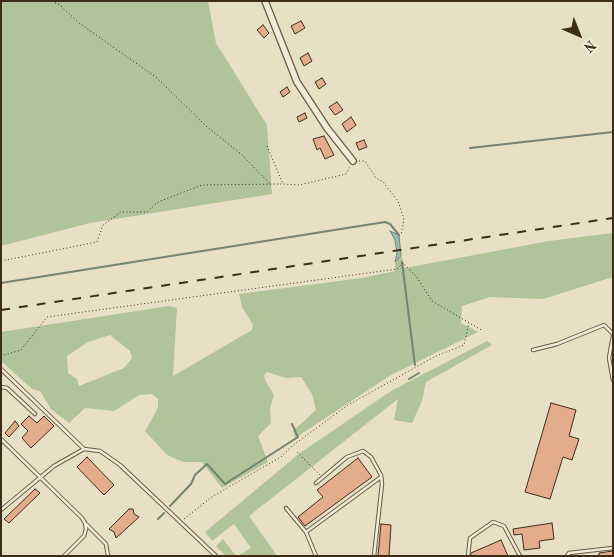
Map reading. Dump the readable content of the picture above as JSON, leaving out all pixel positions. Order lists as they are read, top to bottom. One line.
{"north":"bottom right"}
